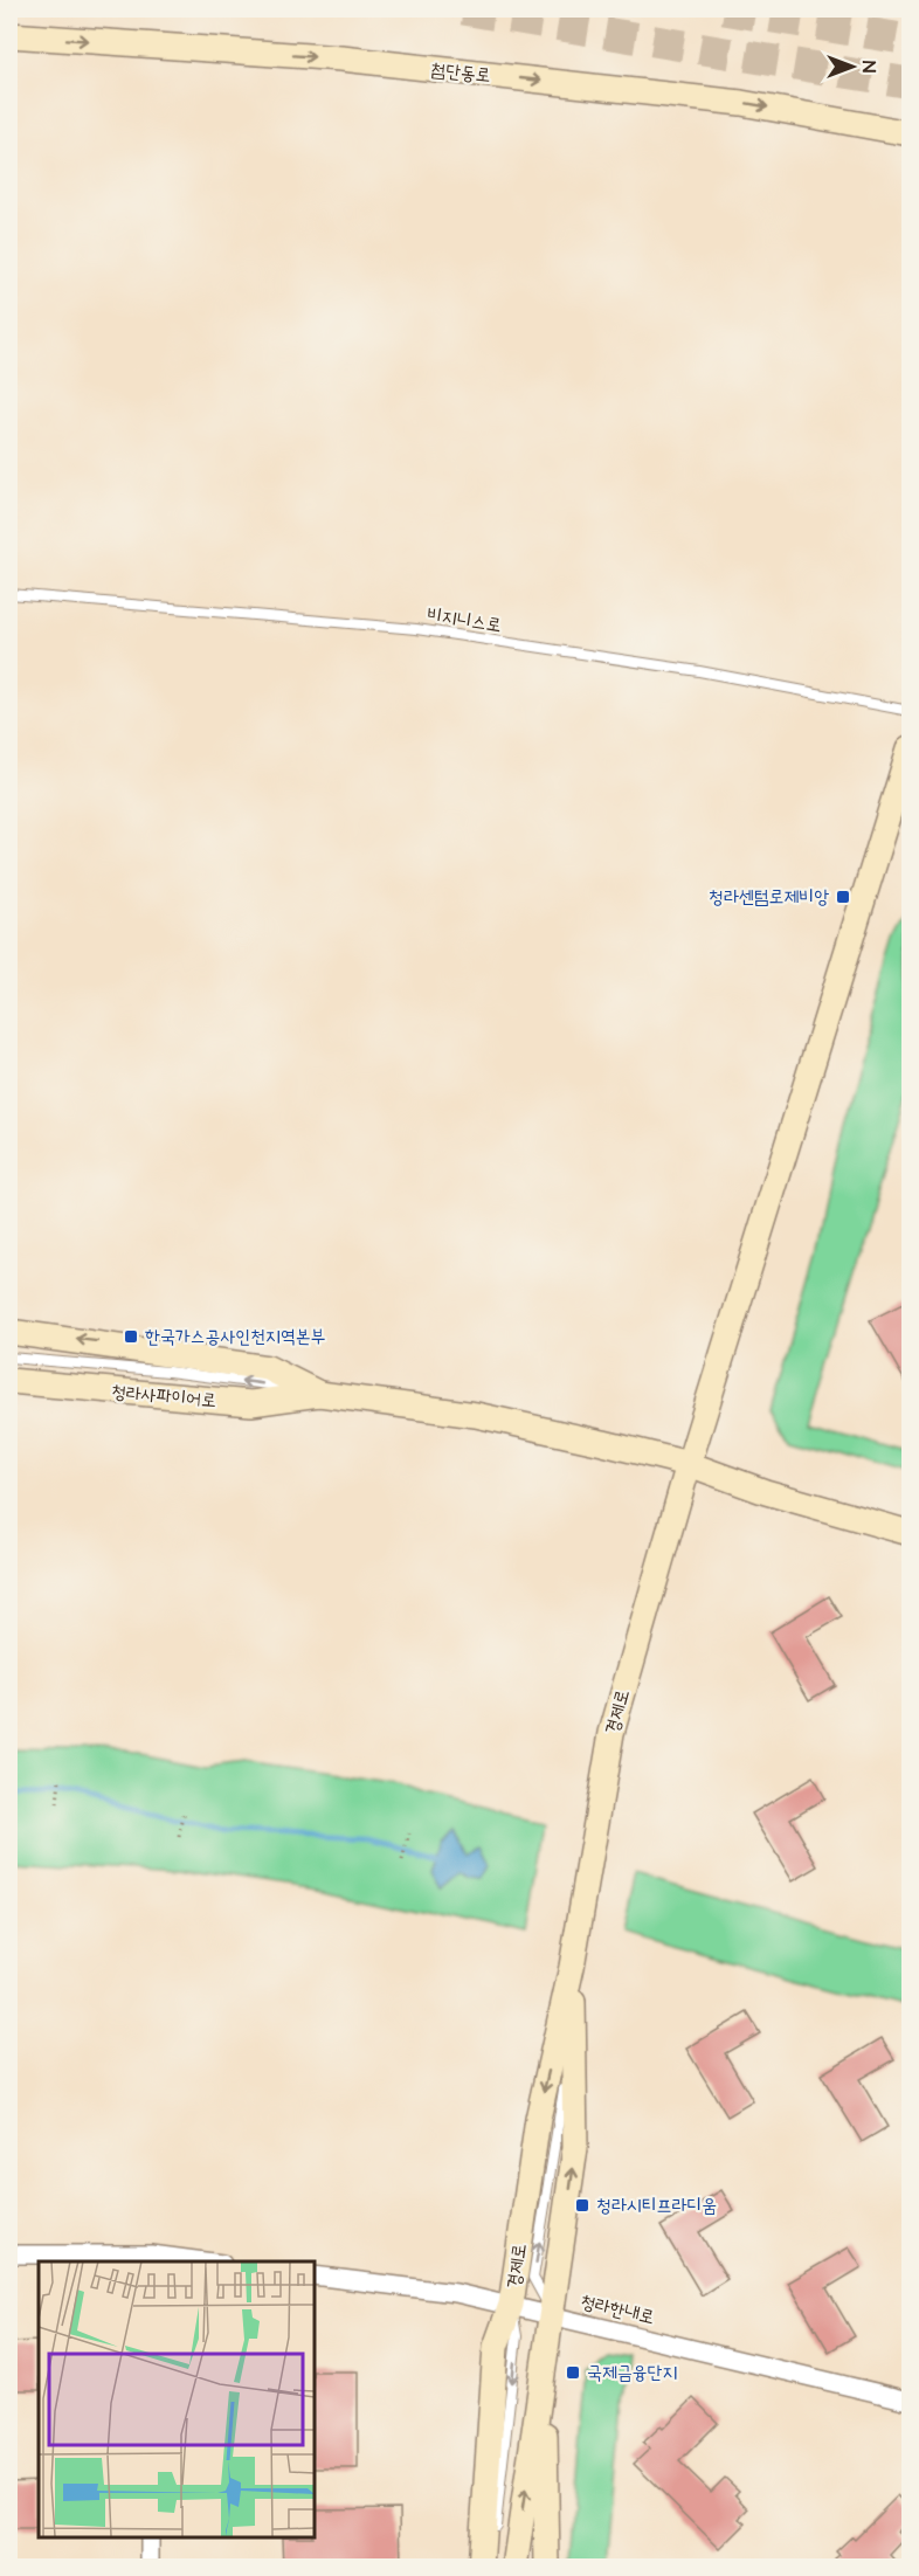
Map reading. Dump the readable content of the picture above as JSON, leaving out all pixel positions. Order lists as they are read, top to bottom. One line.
{"streets":{"main road":["첨단동로","청라사파이어로","경제로"],"street":["청라한내로"],"lane":["비지니스로"]},"crossings":[["경제로","청라한내로"]],"one_way":["첨단동로"],"places":{"transit":["청라센텀로제비앙","한국가스공사인천지역본부","청라시티프라디움","국제금융단지"]},"north":"right"}
